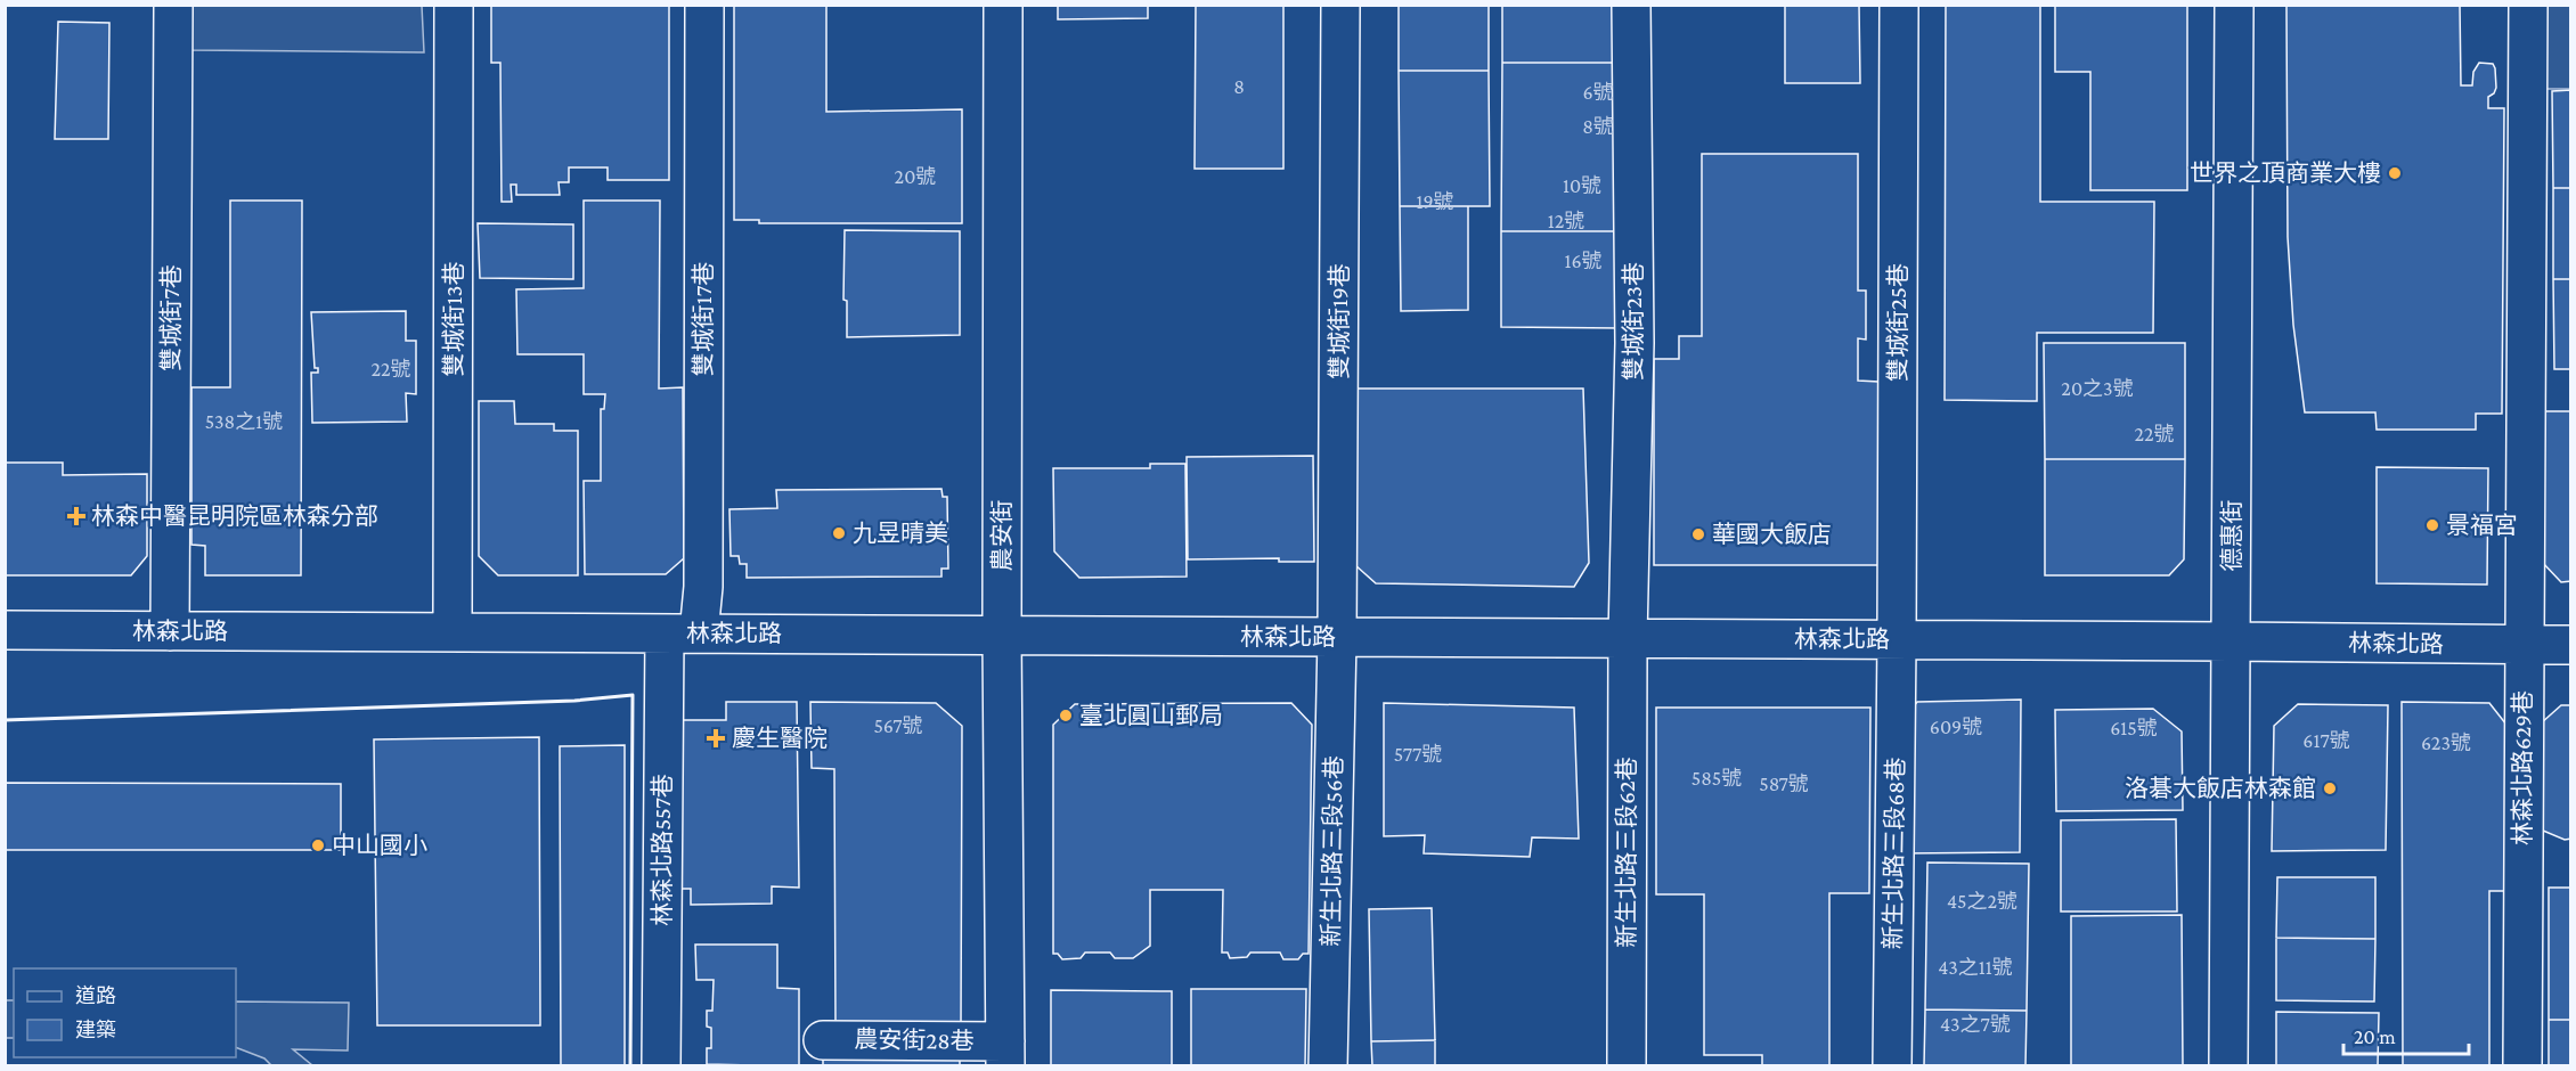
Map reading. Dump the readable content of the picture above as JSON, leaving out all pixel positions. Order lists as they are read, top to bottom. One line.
{"streets":{"street":["雙城街7巷","雙城街13巷","雙城街17巷","雙城街19巷","雙城街23巷","雙城街25巷","農安街","德惠街","林森北路","林森北路629巷","林森北路557巷","新生北路三段56巷","新生北路三段62巷","新生北路三段68巷","農安街28巷"]},"crossings":[["雙城街7巷","林森北路"],["雙城街13巷","林森北路"],["雙城街17巷","林森北路"],["雙城街17巷","林森北路557巷"],["雙城街19巷","林森北路"],["雙城街19巷","新生北路三段56巷"],["雙城街23巷","林森北路"],["雙城街23巷","新生北路三段62巷"],["雙城街25巷","林森北路"],["雙城街25巷","新生北路三段68巷"],["農安街","林森北路"],["農安街","農安街28巷"],["德惠街","林森北路"],["林森北路","林森北路629巷"],["林森北路","林森北路557巷"],["林森北路","新生北路三段56巷"],["林森北路","新生北路三段62巷"],["林森北路","新生北路三段68巷"]],"places":{"other":["世界之頂商業大樓","景福宮","九昱晴美","華國大飯店","臺北圓山郵局","洛碁大飯店林森館","中山國小"],"health":["林森中醫昆明院區林森分部","慶生醫院"]},"house_numbers":["8","6號","8號","20號","10號","19號","12號","16號","22號","20之3號","538之1號","22號","567號","609號","615號","617號","623號","577號","585號","587號","45之2號","43之11號","43之7號"],"legend":["道路","建築"],"scale_bar":"20 m"}
